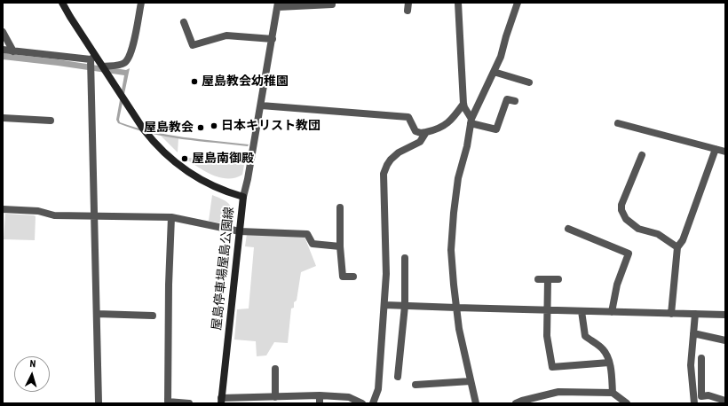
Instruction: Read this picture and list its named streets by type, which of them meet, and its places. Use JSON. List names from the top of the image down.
{
  "streets": {
    "main road": ["屋島停車場屋島公園線"]
  },
  "places": [
    "屋島教会幼稚園",
    "日本キリスト教団",
    "屋島教会",
    "屋島南御殿"
  ],
  "north": "top"
}
